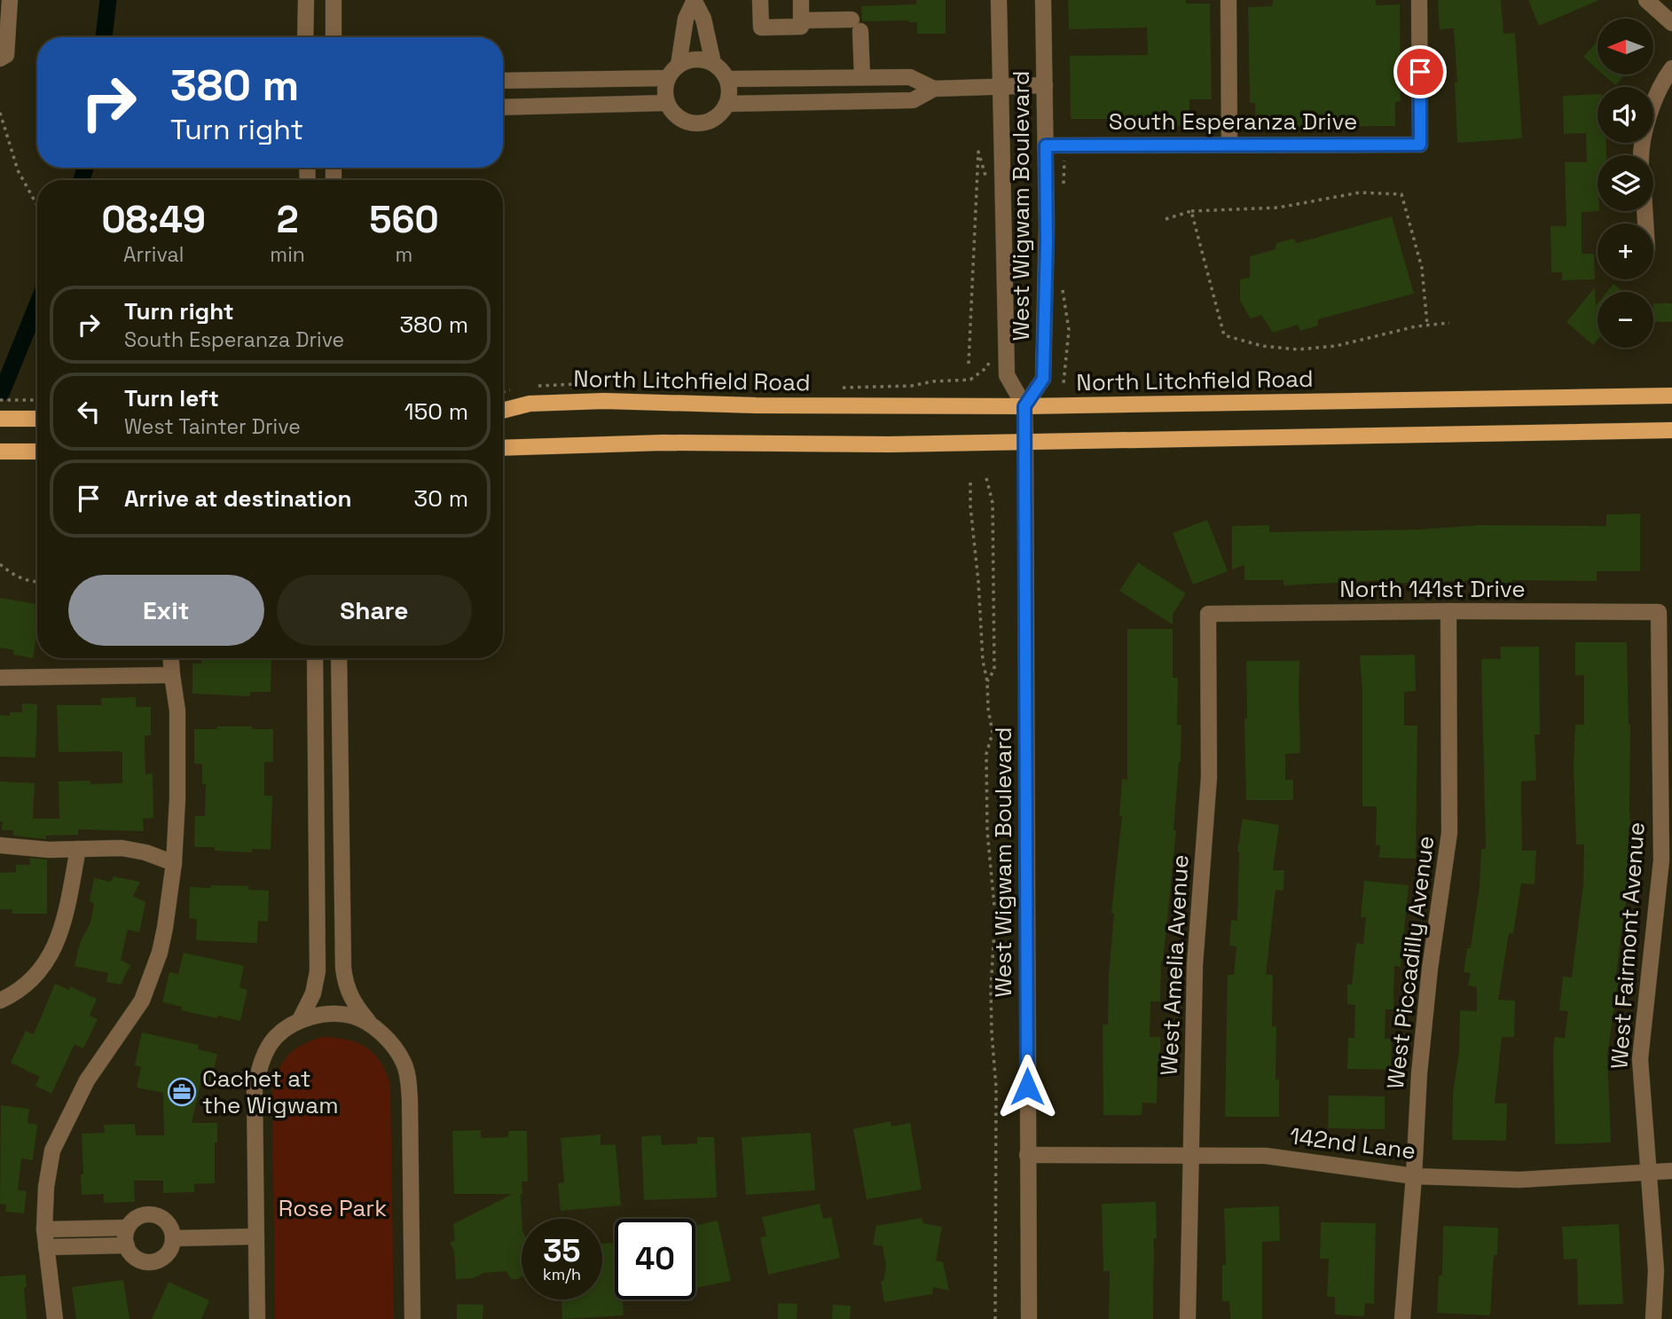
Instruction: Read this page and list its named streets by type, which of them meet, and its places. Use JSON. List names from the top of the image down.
{
  "streets": {
    "main road": ["North Litchfield Road"],
    "street": [
      "South Esperanza Drive",
      "West Wigwam Boulevard",
      "North 141st Drive",
      "West Fairmont Avenue",
      "West Piccadilly Avenue",
      "West Amelia Avenue",
      "142nd Lane"
    ]
  },
  "crossings": [
    ["South Esperanza Drive", "West Wigwam Boulevard"],
    ["West Wigwam Boulevard", "North Litchfield Road"],
    ["West Wigwam Boulevard", "142nd Lane"],
    ["North 141st Drive", "West Fairmont Avenue"],
    ["North 141st Drive", "West Piccadilly Avenue"],
    ["North 141st Drive", "West Amelia Avenue"],
    ["West Fairmont Avenue", "142nd Lane"],
    ["West Piccadilly Avenue", "142nd Lane"],
    ["West Amelia Avenue", "142nd Lane"]
  ],
  "parks": ["Rose Park"],
  "places": {
    "office": ["Cachet at the Wigwam"]
  },
  "north": "left",
  "page": {
    "map_buttons": ["+", "−"],
    "turn": ["380 m", "Turn right"],
    "eta": [
      "08:49",
      "Arrival",
      "2",
      "min",
      "560",
      "m"
    ],
    "list": [
      {
        "name": "Turn right",
        "note": "South Esperanza Drive",
        "value": "380 m"
      },
      {
        "name": "Turn left",
        "note": "West Tainter Drive",
        "value": "150 m"
      },
      {
        "name": "Arrive at destination",
        "value": "30 m"
      }
    ],
    "buttons": ["Exit", "Share"],
    "speed": "35 km/h",
    "limit": "40"
  }
}
